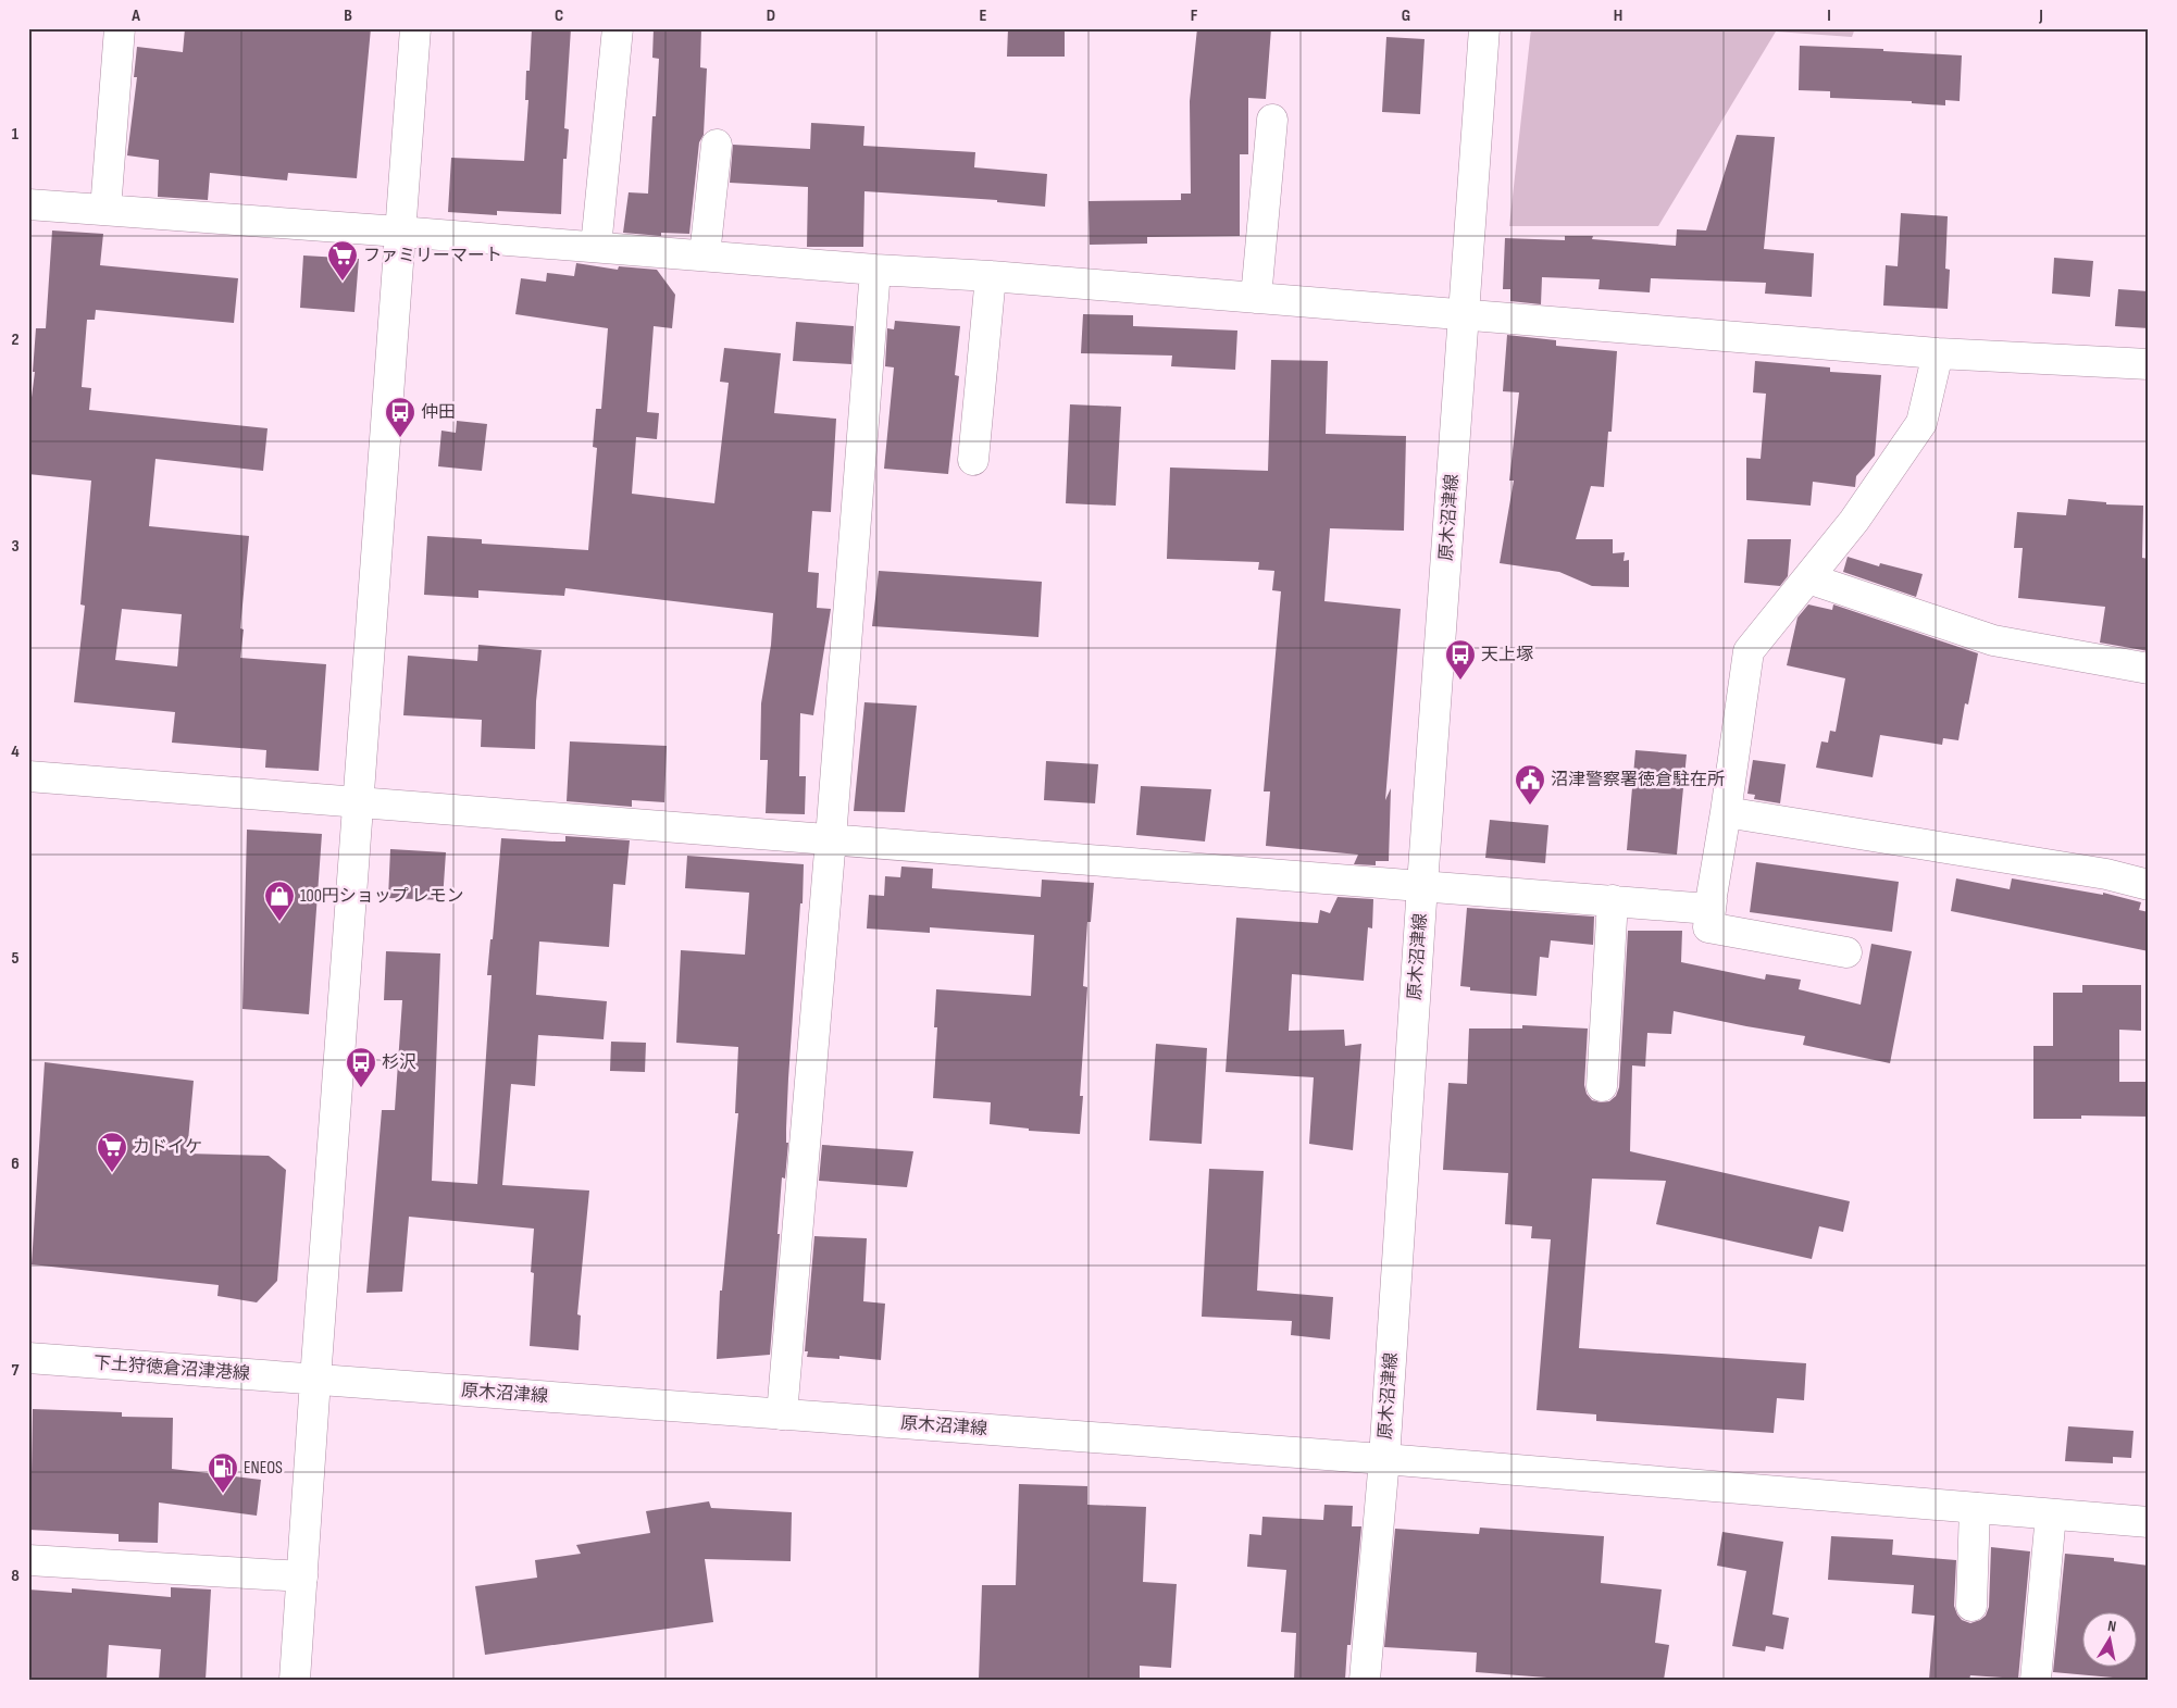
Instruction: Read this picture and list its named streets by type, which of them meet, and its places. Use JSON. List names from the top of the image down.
{
  "streets": {
    "street": ["原木沼津線", "下土狩徳倉沼津港線"]
  },
  "crossings": [
    ["原木沼津線", "下土狩徳倉沼津港線"]
  ],
  "places": {
    "supermarket": ["ファミリーマート", "カドイケ"],
    "bus stop": ["仲田", "天上塚", "杉沢"],
    "public building": ["沼津警察署徳倉駐在所"],
    "shop": ["100円ショップ レモン"],
    "fuel station": ["ENEOS"]
  },
  "north": "top",
  "grid": {
    "columns": [
      "A",
      "B",
      "C",
      "D",
      "E",
      "F",
      "G",
      "H",
      "I",
      "J"
    ],
    "rows": [
      "1",
      "2",
      "3",
      "4",
      "5",
      "6",
      "7",
      "8"
    ]
  }
}
